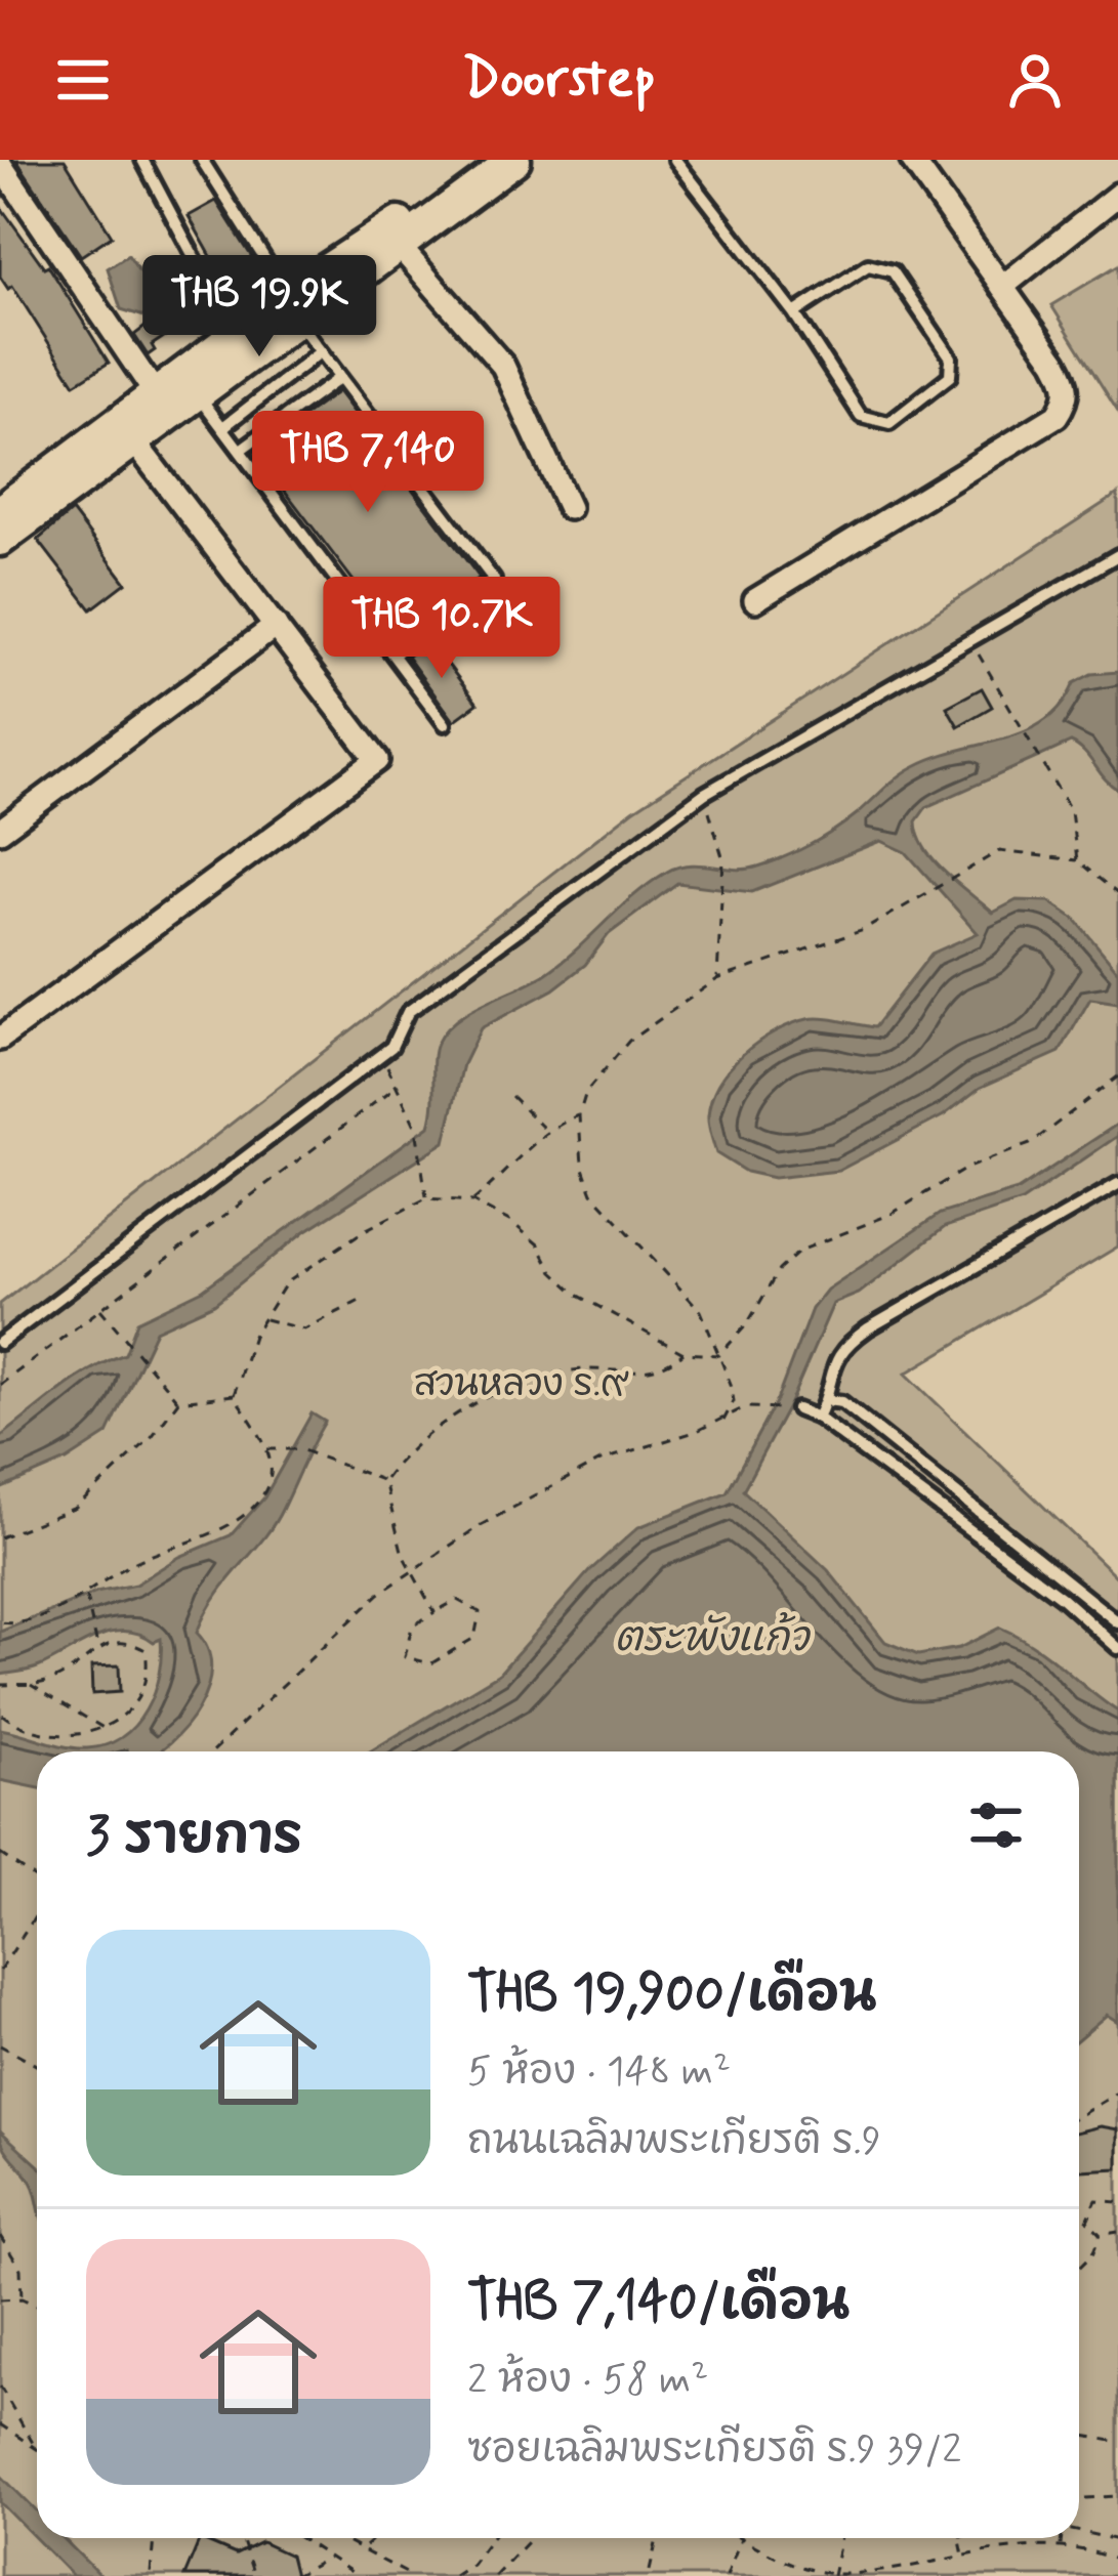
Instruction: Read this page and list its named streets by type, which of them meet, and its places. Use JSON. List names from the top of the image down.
{
  "water": ["ตระพังแก้ว"],
  "parks": ["สวนหลวง ร.๙"],
  "page": {
    "header": "Doorstep",
    "price": ["THB 19.9K", "THB 7,140", "THB 10.7K"],
    "heading": "3 รายการ",
    "list": [
      {
        "name": "THB 19,900/เดือน",
        "note": "5 ห้อง · 148 m² · ถนนเฉลิมพระเกียรติ ร.9"
      },
      {
        "name": "THB 7,140/เดือน",
        "note": "2 ห้อง · 58 m² · ซอยเฉลิมพระเกียรติ ร.9 39/2"
      }
    ]
  }
}
